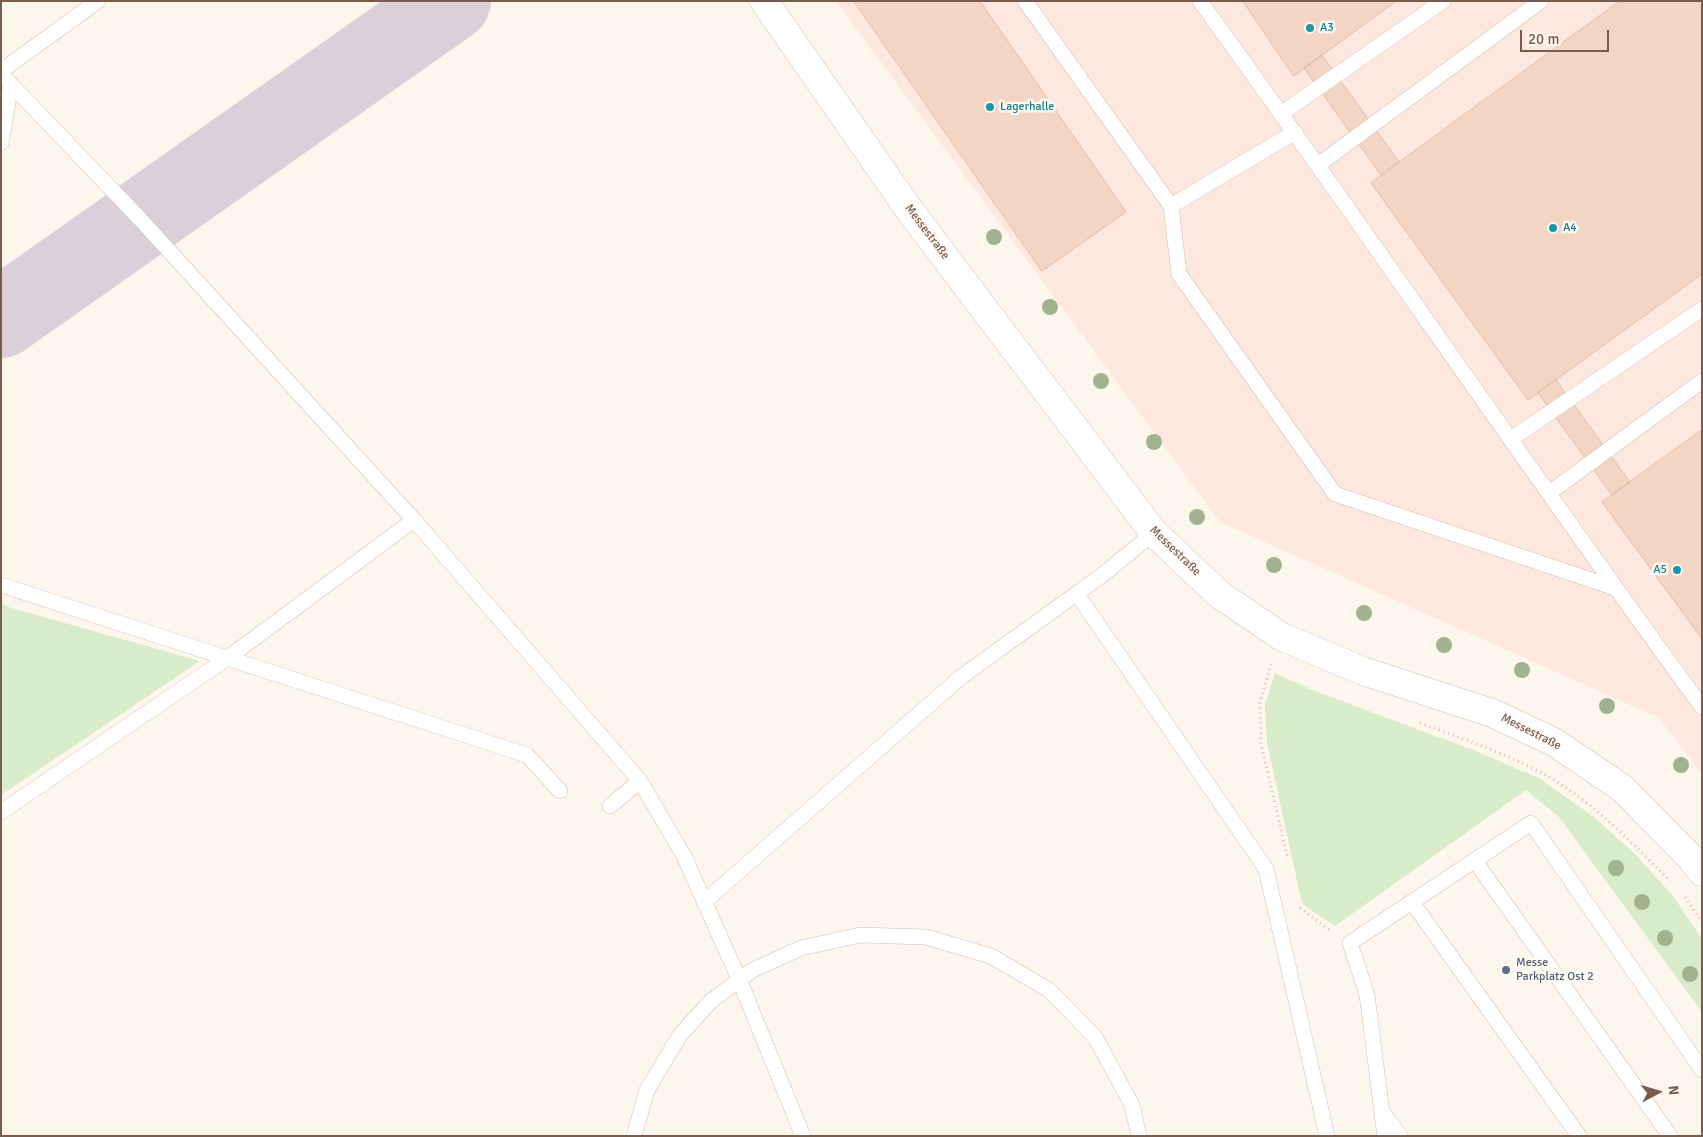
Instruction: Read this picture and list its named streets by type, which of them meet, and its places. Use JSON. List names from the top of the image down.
{
  "streets": {
    "street": ["Messestraße"]
  },
  "places": [
    "A3",
    "Lagerhalle",
    "A4",
    "A5",
    "Messe Parkplatz Ost 2"
  ],
  "scale_bar": "20 m",
  "north": "right"
}
